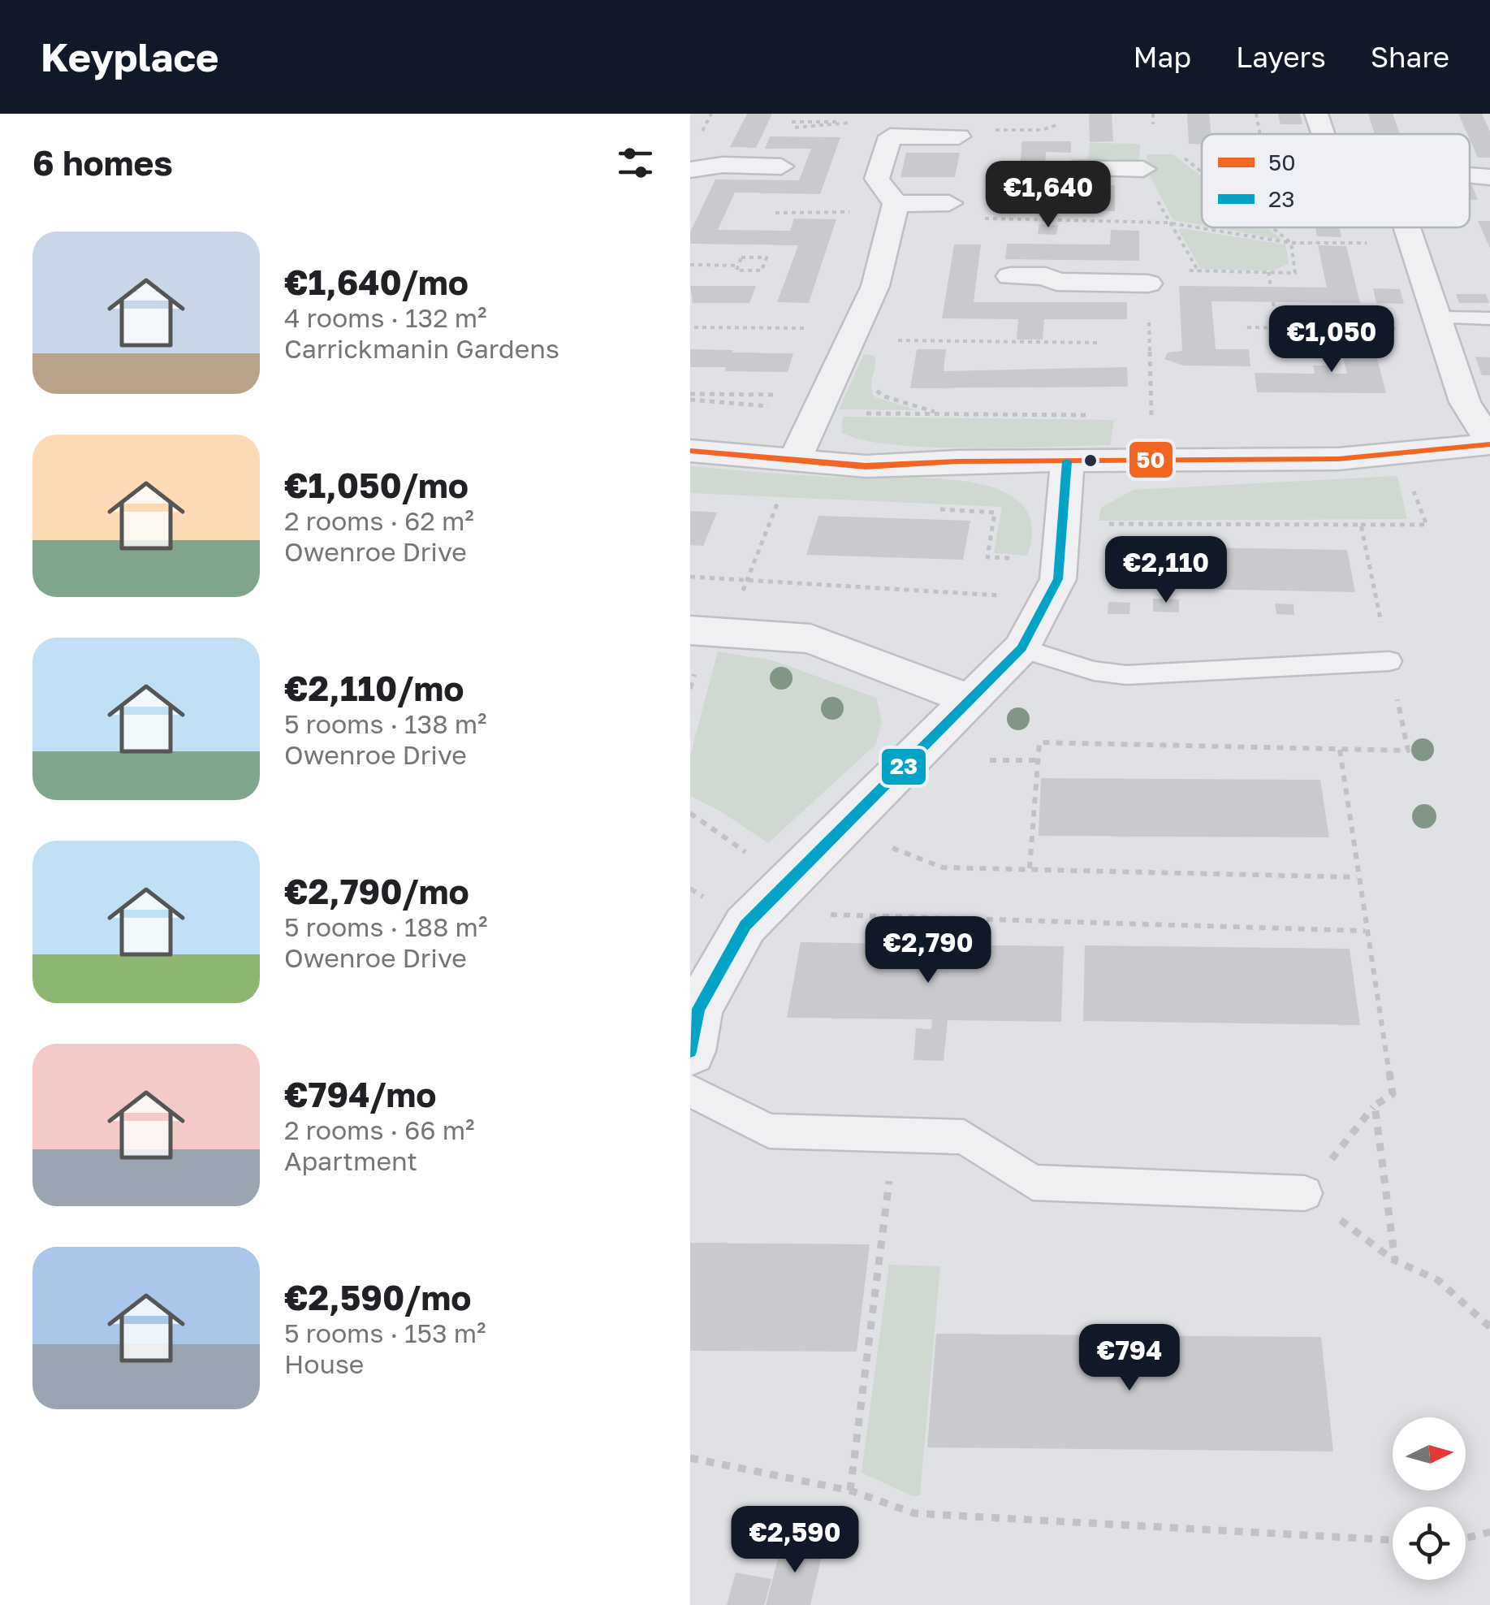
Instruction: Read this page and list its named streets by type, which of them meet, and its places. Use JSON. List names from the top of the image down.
{
  "lines": ["transit line 50", "transit line 23"],
  "legend": ["50", "23"],
  "north": "right",
  "page": {
    "header": "Keyplace",
    "nav": ["Map", "Layers", "Share"],
    "heading": "6 homes",
    "price": [
      "€1,640",
      "€1,050",
      "€2,110",
      "€2,790",
      "€794",
      "€2,590"
    ],
    "list": [
      {
        "name": "€1,640/mo",
        "note": "4 rooms · 132 m² · Carrickmanin Gardens"
      },
      {
        "name": "€1,050/mo",
        "note": "2 rooms · 62 m² · Owenroe Drive"
      },
      {
        "name": "€2,110/mo",
        "note": "5 rooms · 138 m² · Owenroe Drive"
      },
      {
        "name": "€2,790/mo",
        "note": "5 rooms · 188 m² · Owenroe Drive"
      },
      {
        "name": "€794/mo",
        "note": "2 rooms · 66 m² · Apartment"
      },
      {
        "name": "€2,590/mo",
        "note": "5 rooms · 153 m² · House"
      }
    ]
  }
}
